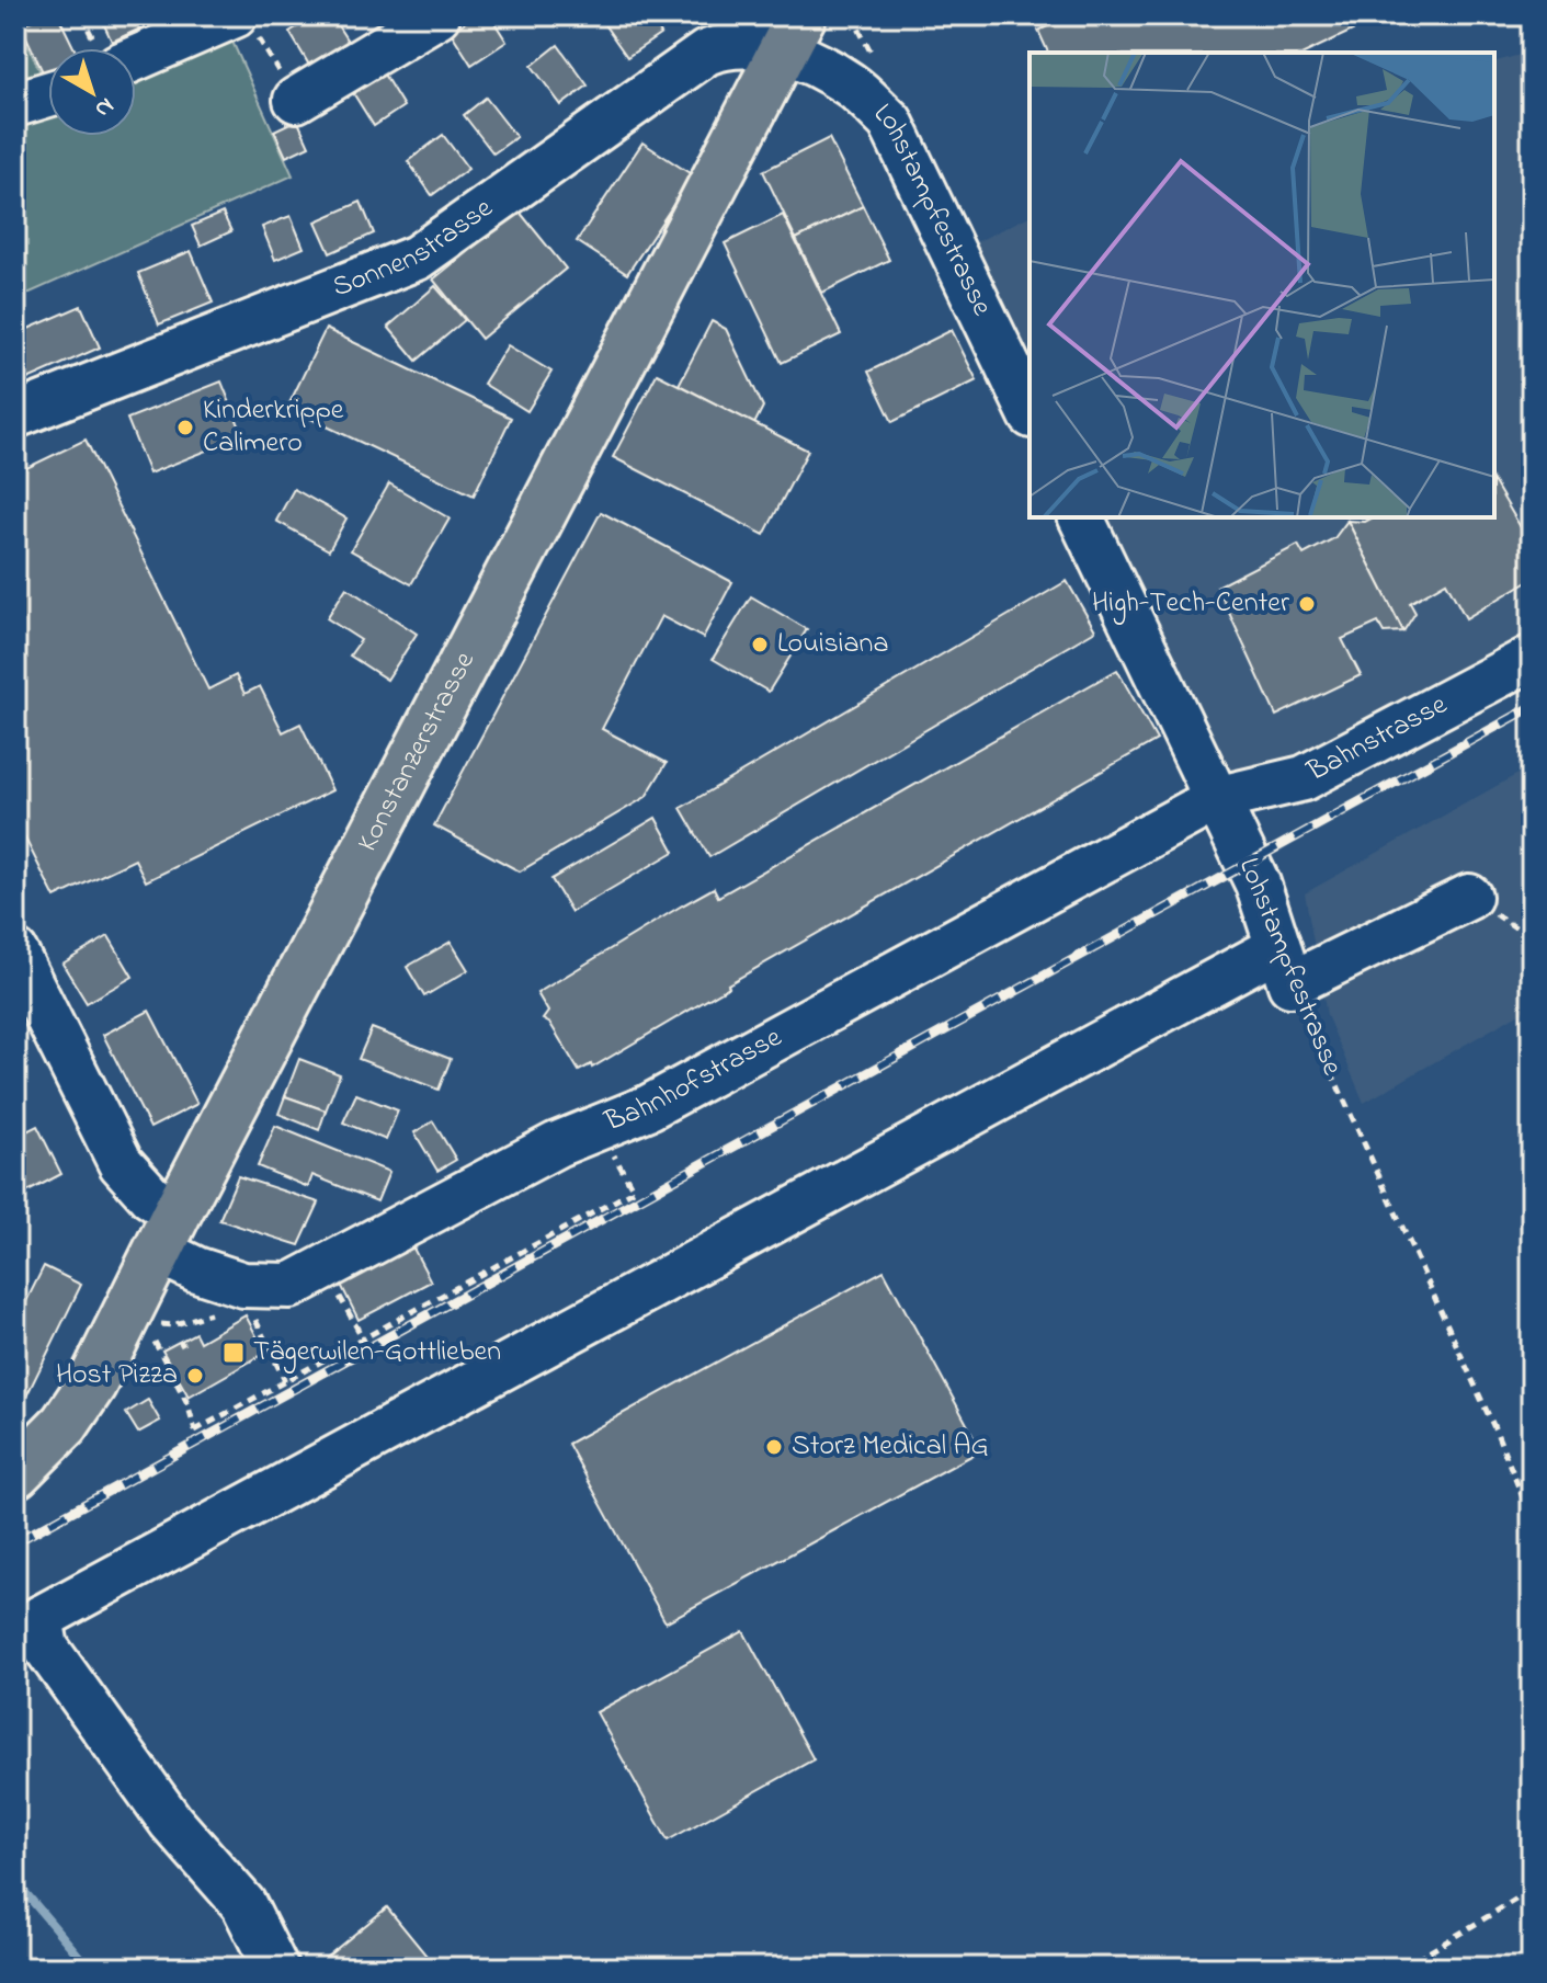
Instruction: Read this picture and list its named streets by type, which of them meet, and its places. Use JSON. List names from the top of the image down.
{
  "streets": {
    "main road": ["Konstanzerstrasse"],
    "street": [
      "Lohstampfestrasse",
      "Sonnenstrasse",
      "Bahnstrasse",
      "Bahnhofstrasse"
    ]
  },
  "crossings": [
    ["Lohstampfestrasse", "Sonnenstrasse"],
    ["Lohstampfestrasse", "Bahnstrasse"],
    ["Lohstampfestrasse", "Konstanzerstrasse"],
    ["Lohstampfestrasse", "Bahnhofstrasse"],
    ["Sonnenstrasse", "Konstanzerstrasse"],
    ["Bahnstrasse", "Bahnhofstrasse"],
    ["Konstanzerstrasse", "Bahnhofstrasse"]
  ],
  "places": {
    "other": [
      "Kinderkrippe Calimero",
      "High-Tech-Center",
      "Louisiana",
      "Host Pizza",
      "Storz Medical AG"
    ],
    "transit": ["Tägerwilen-Gottlieben"]
  },
  "north": "bottom right"
}
